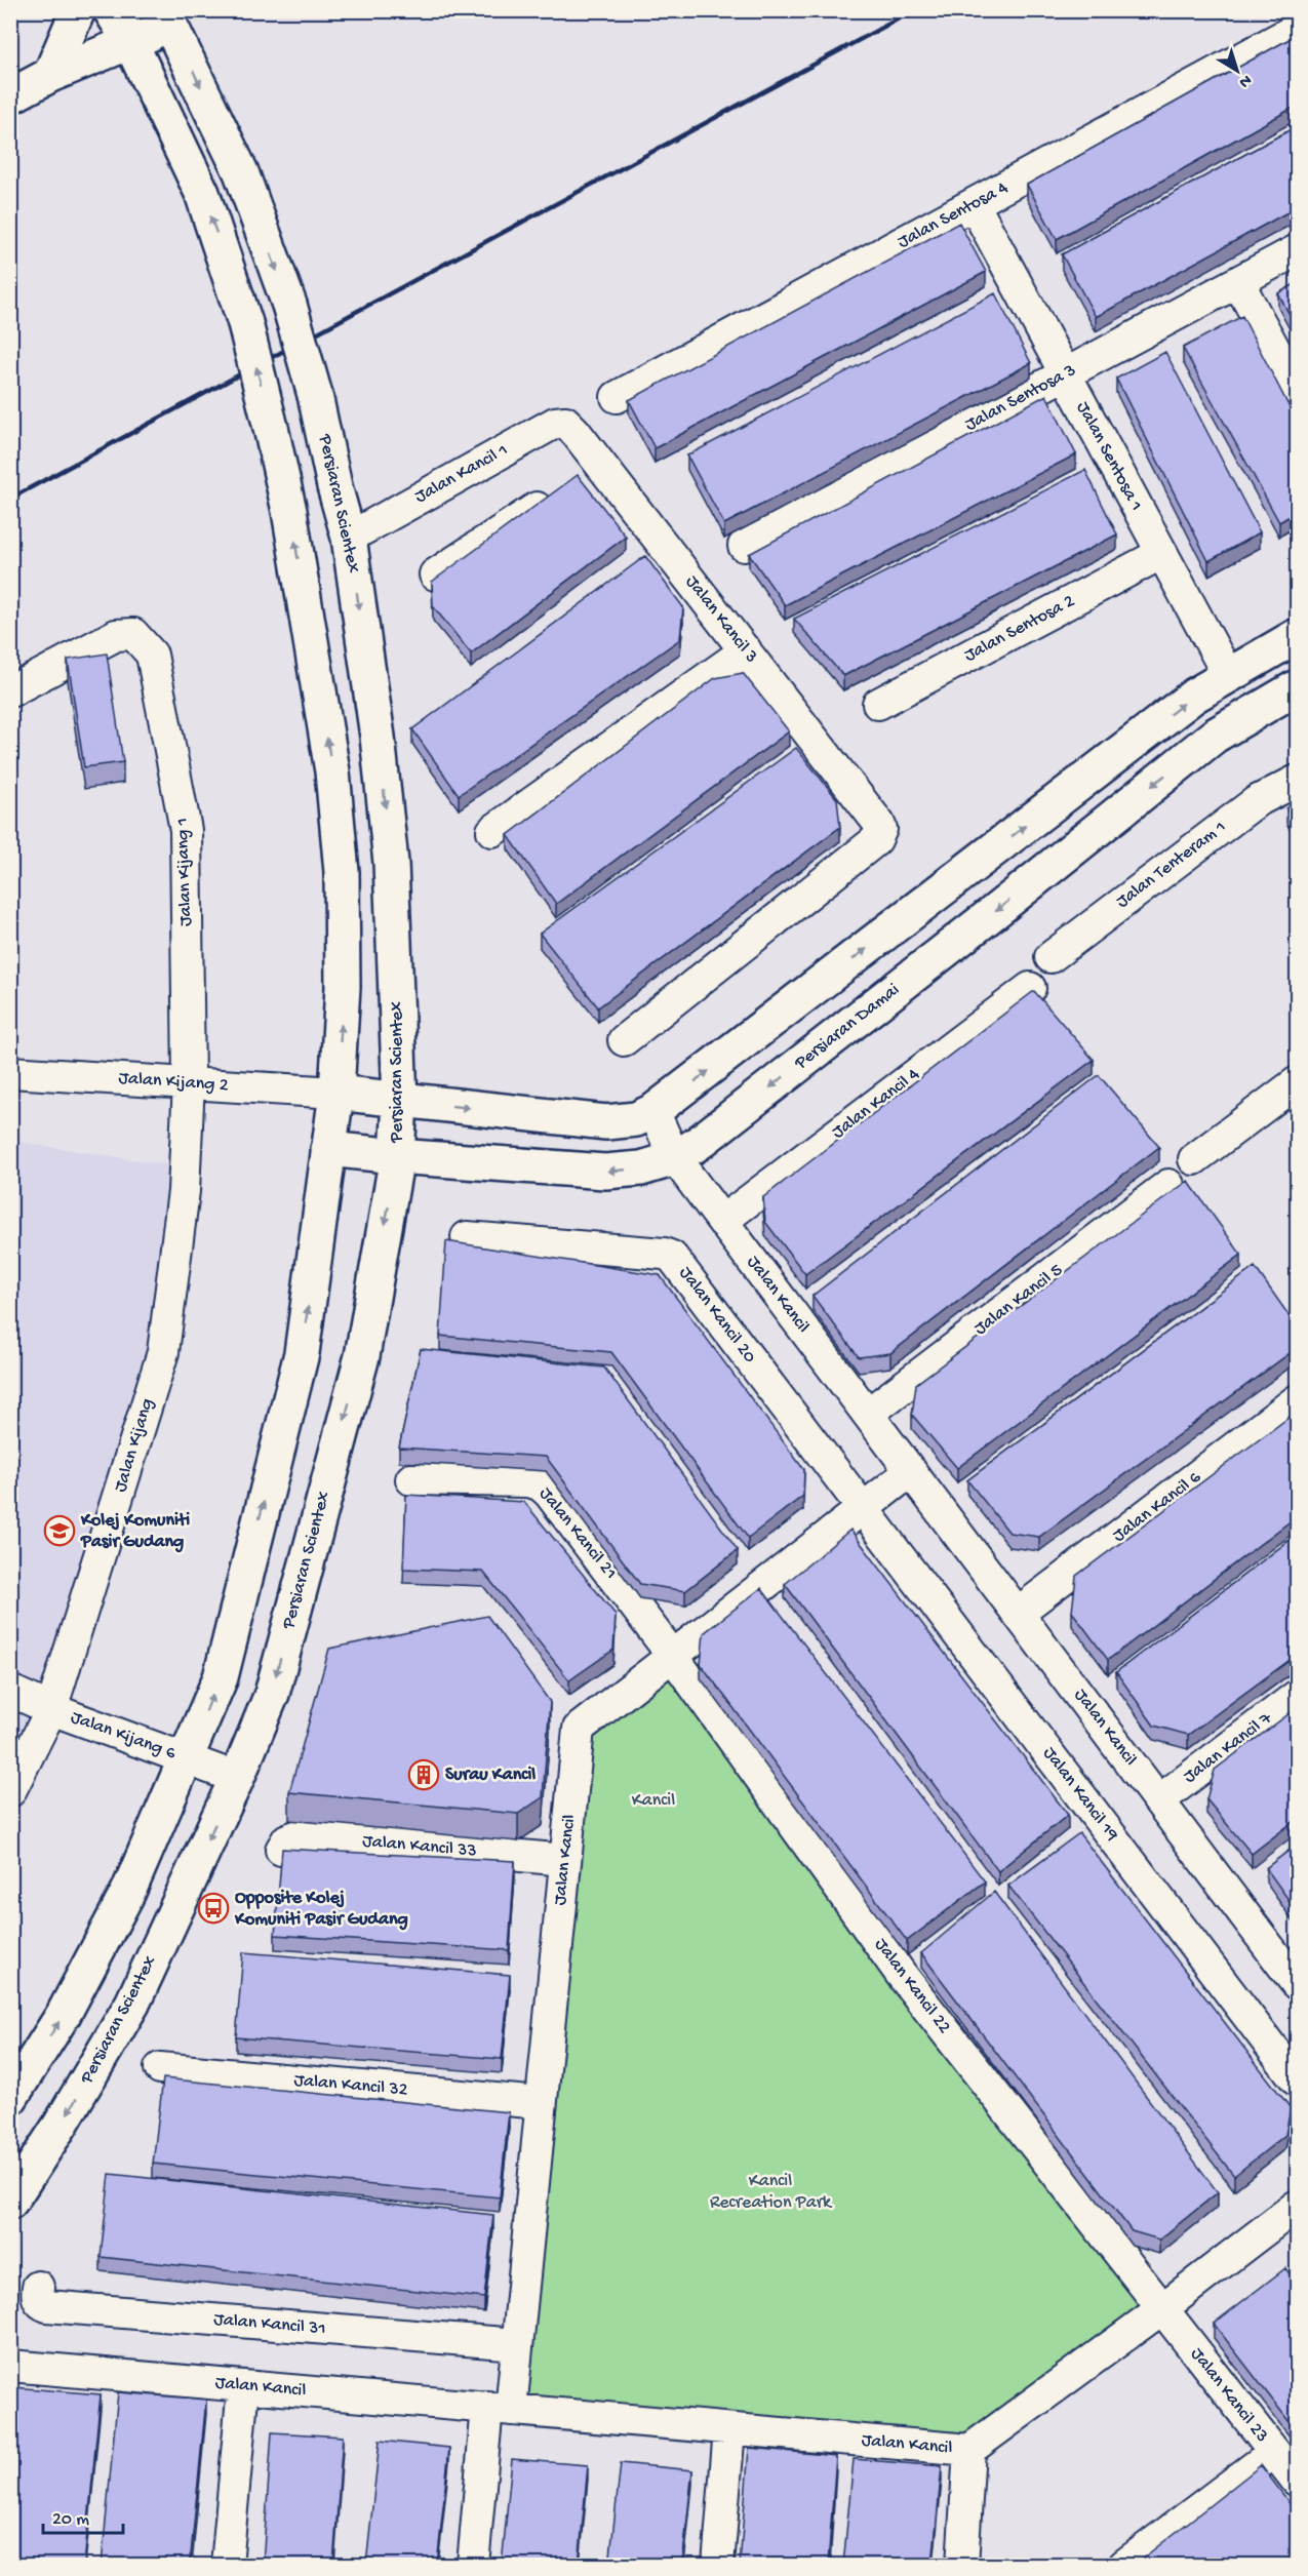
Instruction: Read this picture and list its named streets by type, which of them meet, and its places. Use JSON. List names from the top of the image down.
{
  "streets": {
    "main road": ["Persiaran Scientex", "Persiaran Damai"],
    "street": [
      "Jalan Sentosa 4",
      "Jalan Sentosa 3",
      "Jalan Sentosa 1",
      "Jalan Kancil 1",
      "Jalan Kancil 3",
      "Jalan Sentosa 2",
      "Jalan Tenteram 1",
      "Jalan Kijang 1",
      "Jalan Kijang 2",
      "Jalan Kancil 4",
      "Jalan Kancil",
      "Jalan Kancil 5",
      "Jalan Kancil 20",
      "Jalan Kijang",
      "Jalan Kancil 6",
      "Jalan Kancil 21",
      "Jalan Kijang 6",
      "Jalan Kancil 7",
      "Jalan Kancil 19",
      "Jalan Kancil 33",
      "Jalan Kancil 22",
      "Jalan Kancil 32",
      "Jalan Kancil 31",
      "Jalan Kancil 23"
    ]
  },
  "crossings": [
    ["Jalan Sentosa 4", "Jalan Sentosa 1"],
    ["Jalan Sentosa 3", "Jalan Sentosa 1"],
    ["Jalan Sentosa 1", "Jalan Sentosa 2"],
    ["Jalan Kancil 1", "Persiaran Scientex"],
    ["Jalan Kancil 1", "Jalan Kancil 3"],
    ["Persiaran Scientex", "Persiaran Damai"],
    ["Persiaran Scientex", "Jalan Kijang 6"],
    ["Jalan Kijang 1", "Jalan Kijang 2"],
    ["Jalan Kijang 1", "Jalan Kijang"],
    ["Persiaran Damai", "Jalan Kancil"],
    ["Jalan Kijang 2", "Jalan Kijang"],
    ["Jalan Kancil 4", "Jalan Kancil"],
    ["Jalan Kancil", "Jalan Kancil 5"],
    ["Jalan Kancil", "Jalan Kancil 20"],
    ["Jalan Kancil", "Jalan Kancil 6"],
    ["Jalan Kancil", "Jalan Kancil 21"],
    ["Jalan Kancil", "Jalan Kancil 7"],
    ["Jalan Kancil", "Jalan Kancil 19"],
    ["Jalan Kancil", "Jalan Kancil 33"],
    ["Jalan Kancil", "Jalan Kancil 22"],
    ["Jalan Kancil", "Jalan Kancil 32"],
    ["Jalan Kancil", "Jalan Kancil 31"],
    ["Jalan Kancil", "Jalan Kancil 23"],
    ["Jalan Kancil 20", "Jalan Kancil 19"],
    ["Jalan Kijang", "Jalan Kijang 6"],
    ["Jalan Kancil 21", "Jalan Kancil 22"],
    ["Jalan Kancil 22", "Jalan Kancil 23"]
  ],
  "parks": ["Kancil", "Kancil Recreation Park"],
  "places": {
    "school or university": ["Kolej Komuniti Pasir Gudang"],
    "building": ["Surau Kancil"],
    "bus stop": ["Opposite Kolej Komuniti Pasir Gudang"]
  },
  "scale_bar": "20 m",
  "north": "bottom right"
}
